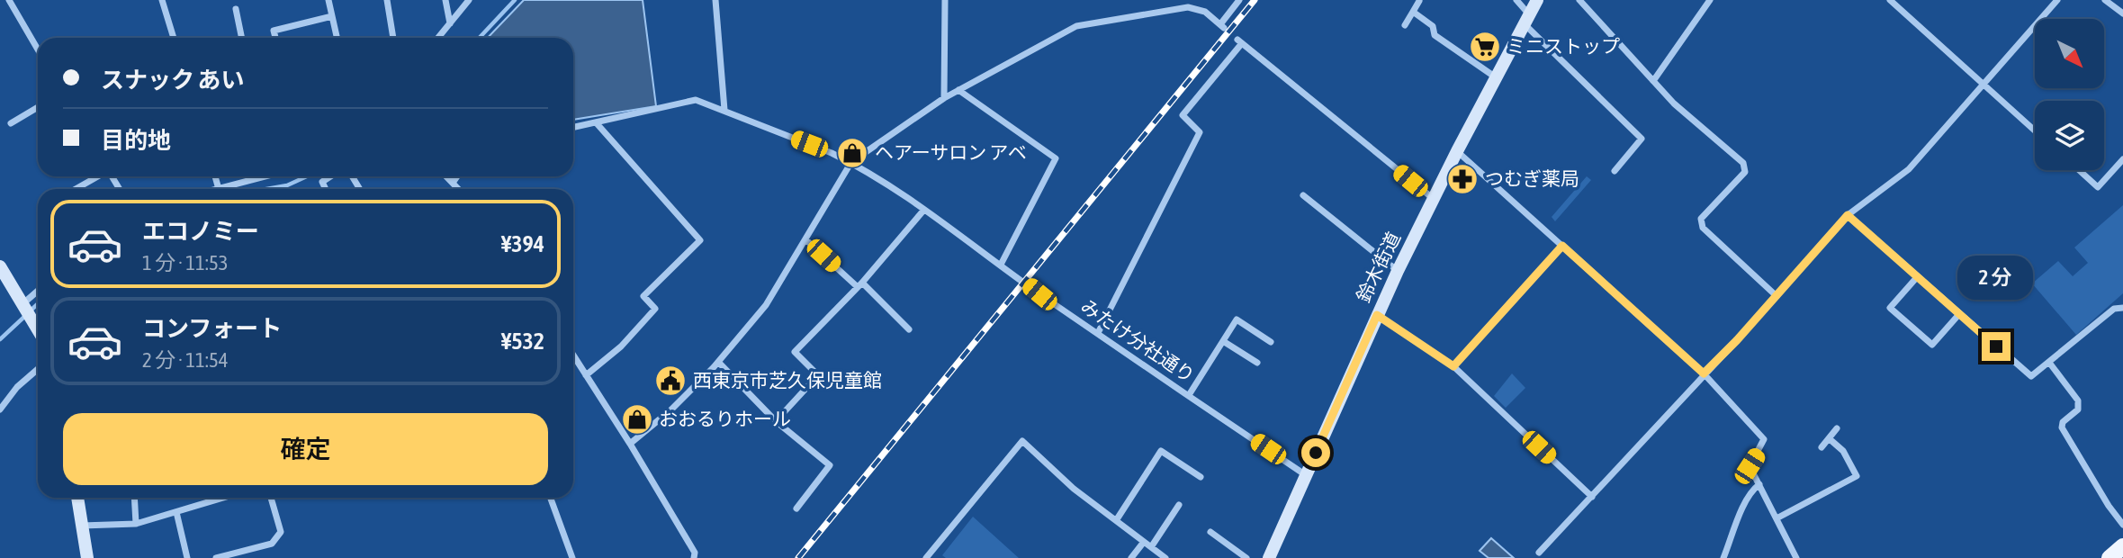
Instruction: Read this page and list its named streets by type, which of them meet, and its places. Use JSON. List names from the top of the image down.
{
  "streets": {
    "main road": ["鈴木街道"],
    "street": ["みたけ分社通り"]
  },
  "crossings": [
    ["鈴木街道", "みたけ分社通り"]
  ],
  "places": {
    "supermarket": ["ミニストップ"],
    "shop": ["ヘアーサロン アベ", "おおるりホール"],
    "pharmacy": ["つむぎ薬局"],
    "public building": ["西東京市芝久保児童館"]
  },
  "north": "bottom right",
  "page": {
    "banner": ["スナック あい", "目的地"],
    "list": [
      {
        "name": "エコノミー",
        "note": "1 分 · 11:53",
        "value": "¥394"
      },
      {
        "name": "コンフォート",
        "note": "2 分 · 11:54",
        "value": "¥532"
      }
    ],
    "bubble": "2 分",
    "buttons": "確定"
  }
}
